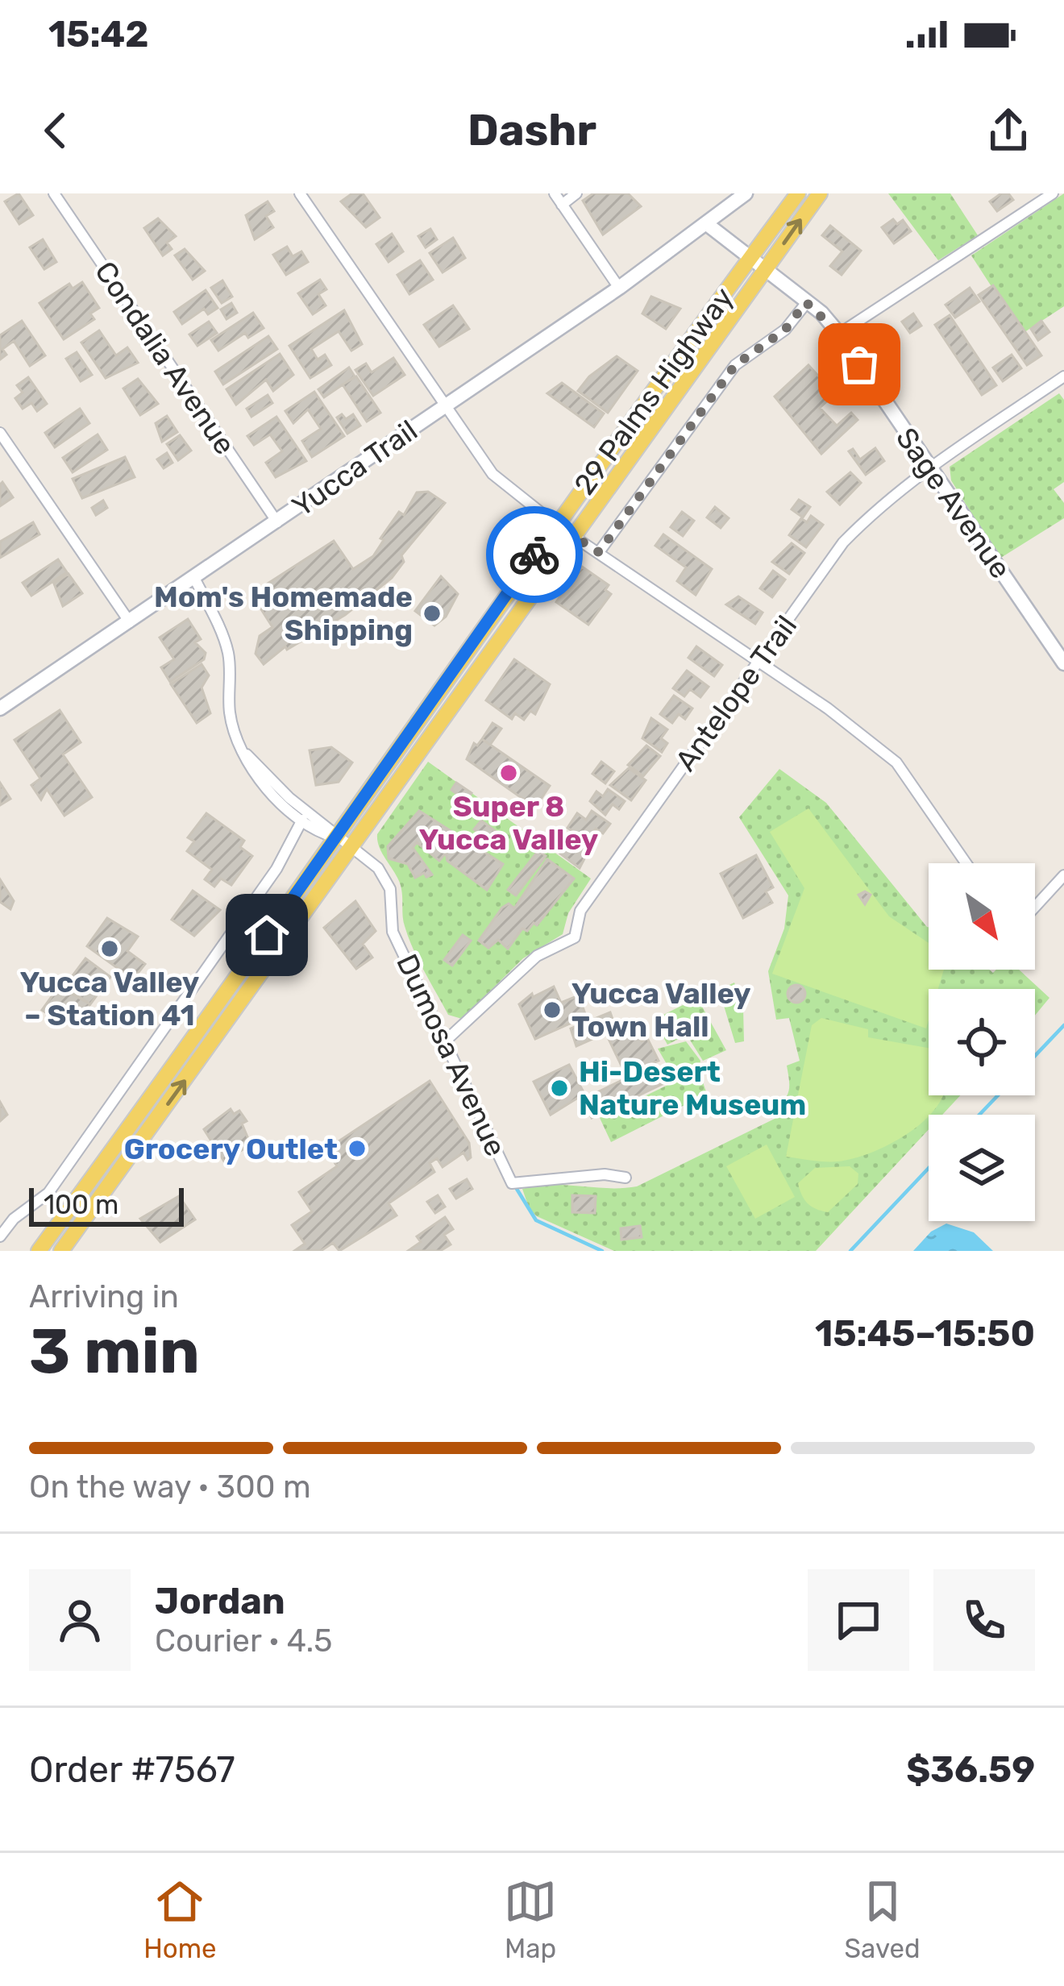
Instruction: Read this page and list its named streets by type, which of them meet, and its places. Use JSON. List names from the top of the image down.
{
  "streets": {
    "main road": ["29 Palms Highway"],
    "street": [
      "Condalia Avenue",
      "Yucca Trail",
      "Sage Avenue",
      "Antelope Trail",
      "Dumosa Avenue"
    ]
  },
  "crossings": [
    ["Condalia Avenue", "Yucca Trail"],
    ["29 Palms Highway", "Sage Avenue"],
    ["29 Palms Highway", "Dumosa Avenue"],
    ["Yucca Trail", "Sage Avenue"],
    ["Yucca Trail", "Dumosa Avenue"],
    ["Sage Avenue", "Antelope Trail"],
    ["Antelope Trail", "Dumosa Avenue"]
  ],
  "places": [
    "Mom's Homemade Shipping",
    "Super 8 Yucca Valley",
    "Yucca Valley – Station 41",
    "Yucca Valley Town Hall",
    "Hi-Desert Nature Museum",
    "Grocery Outlet"
  ],
  "scale_bar": "100 m",
  "north": "bottom right",
  "page": {
    "status": "15:42",
    "header": "Dashr",
    "scale": "100 m",
    "heading": ["3 min", "Arriving in", "15:45–15:50"],
    "panel": [
      "Jordan",
      "Courier · 4.5",
      "Order #7567",
      "$36.59"
    ],
    "bar": "On the way · 300 m",
    "tabs": ["Home", "Map", "Saved"]
  }
}
